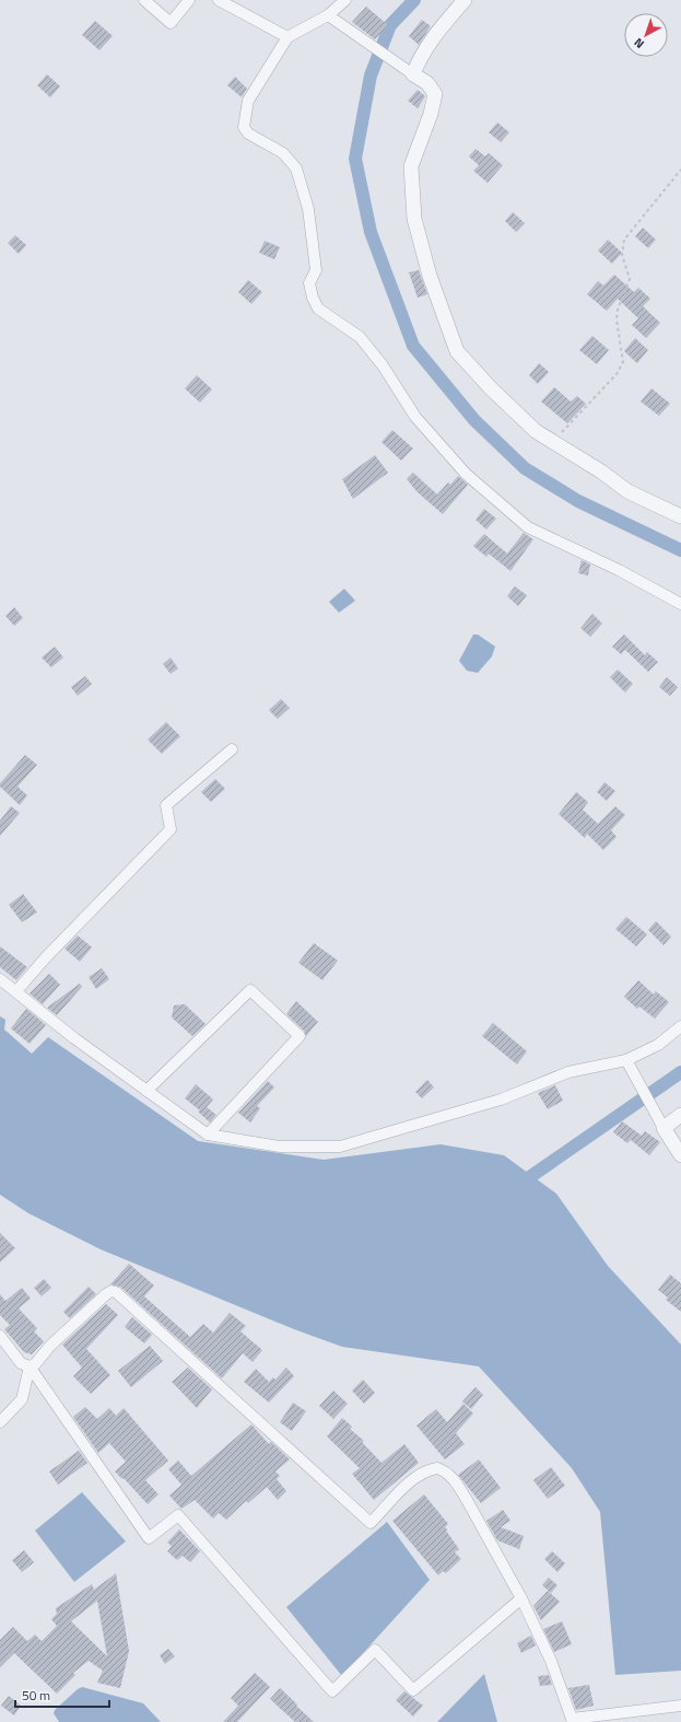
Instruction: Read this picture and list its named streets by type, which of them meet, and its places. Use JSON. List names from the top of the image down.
{
  "scale_bar": "50 m",
  "north": "bottom left"
}
